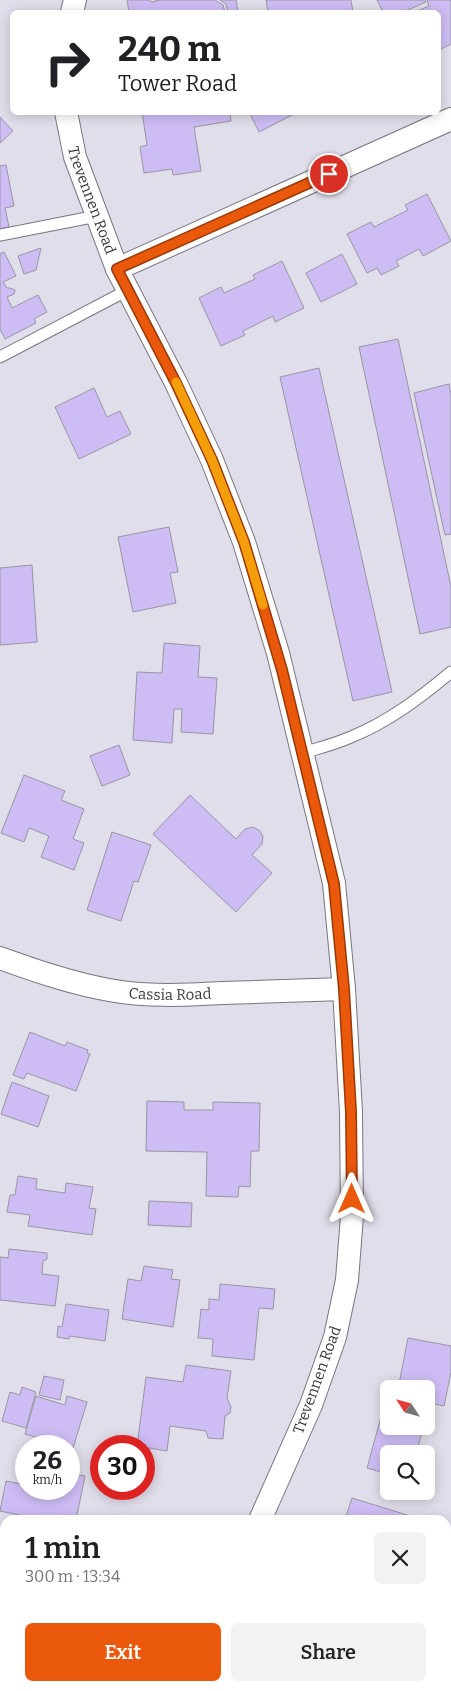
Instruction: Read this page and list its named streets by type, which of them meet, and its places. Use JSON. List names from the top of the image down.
{
  "streets": {
    "street": ["Trevennen Road", "Cassia Road"]
  },
  "crossings": [
    ["Trevennen Road", "Cassia Road"]
  ],
  "north": "top left",
  "page": {
    "turn": ["240 m", "Tower Road"],
    "speed": "26 km/h",
    "limit": "30",
    "heading": ["1 min", "300 m · 13:34"],
    "buttons": ["Exit", "Share"]
  }
}
